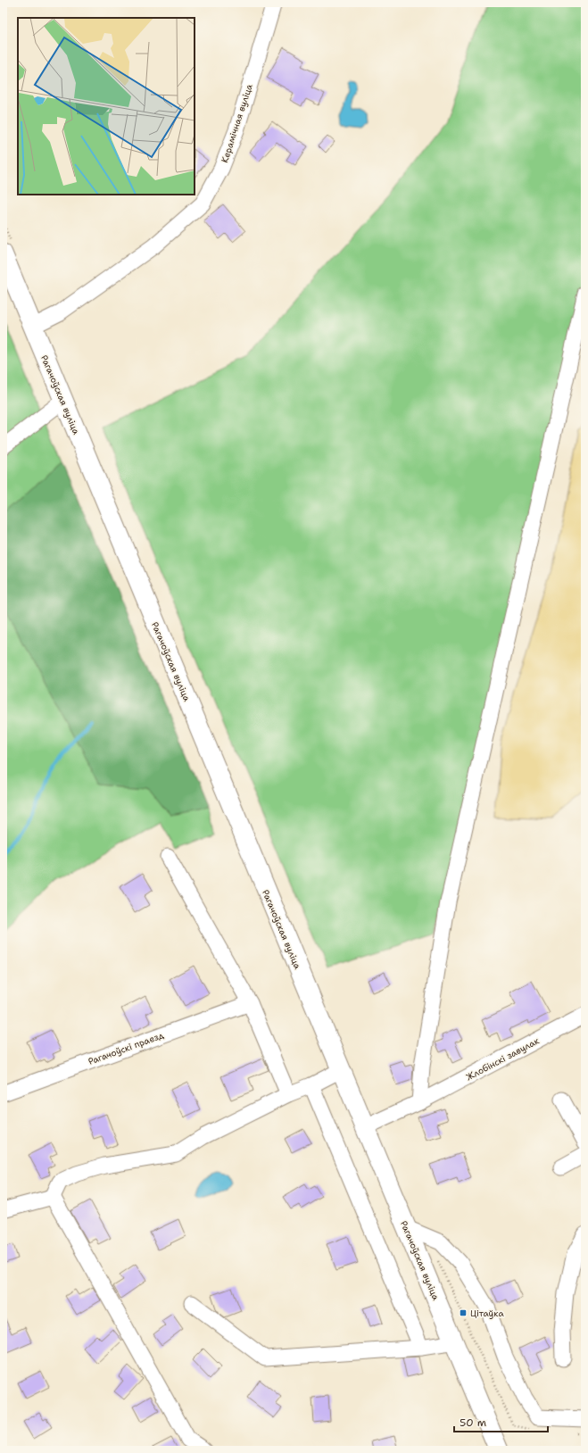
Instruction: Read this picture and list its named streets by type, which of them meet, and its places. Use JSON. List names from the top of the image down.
{
  "streets": {
    "main road": ["Рагачоўская вуліца"],
    "street": ["Керамічная вуліца", "Рагачоўскі праезд", "Жлобінскі завулак"]
  },
  "crossings": [
    ["Керамічная вуліца", "Рагачоўская вуліца"],
    ["Рагачоўская вуліца", "Жлобінскі завулак"]
  ],
  "places": {
    "transit": ["Цітаўка"]
  },
  "scale_bar": "50 m"
}
